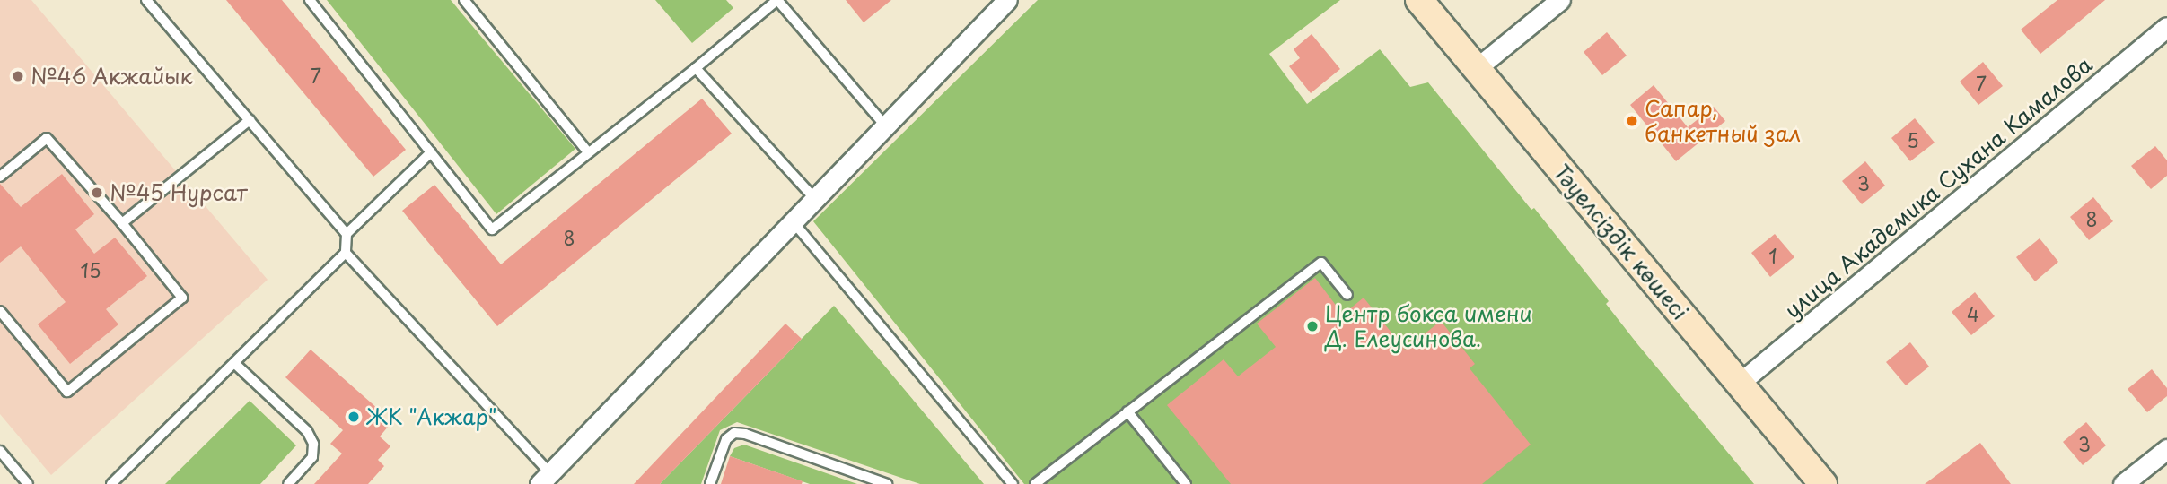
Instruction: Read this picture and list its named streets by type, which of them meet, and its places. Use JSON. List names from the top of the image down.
{
  "streets": {
    "main road": ["Тәуелсіздік көшесі"],
    "street": ["улица Академика Сухана Камалова"]
  },
  "crossings": [
    ["улица Академика Сухана Камалова", "Тәуелсіздік көшесі"]
  ],
  "places": [
    "№46 Акжайык",
    "Сапар, банкетный зал",
    "№45 Нурсат",
    "Центр бокса имени Д. Елеусинова.",
    "ЖК \"Акжар\""
  ],
  "house_numbers": [
    "7",
    "7",
    "5",
    "3",
    "8",
    "8",
    "1",
    "15",
    "4",
    "3"
  ]
}
